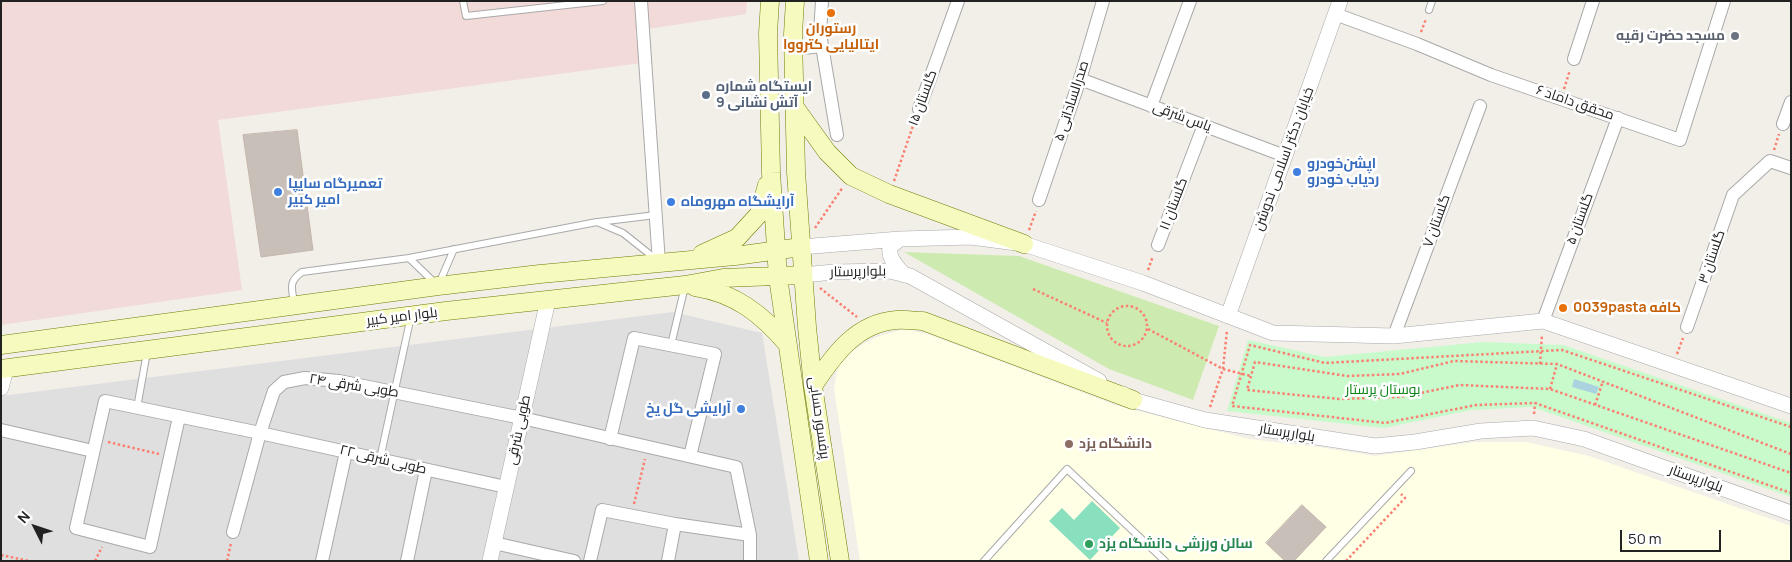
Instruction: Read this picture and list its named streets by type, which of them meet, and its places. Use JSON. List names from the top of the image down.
{
  "streets": {
    "main road": ["بلوار امیر کبیر", "پرفسور حسابی"],
    "street": [
      "گلستان ۱۵",
      "صدرالساداتی ۵",
      "محقق داماد ۶",
      "یاس شرقی",
      "خيابان دکتر اسلامی ندوشن",
      "گلستان ۱۱",
      "گلستان ۵",
      "گلستان ۷",
      "گلستان ۳",
      "بلوارپرستار",
      "طوبی شرقی ۲۴",
      "طوبی شرقی",
      "طوبی شرقی ۲۲"
    ]
  },
  "crossings": [
    ["صدرالساداتی ۵", "یاس شرقی"],
    ["محقق داماد ۶", "خيابان دکتر اسلامی ندوشن"],
    ["محقق داماد ۶", "گلستان ۵"],
    ["یاس شرقی", "خيابان دکتر اسلامی ندوشن"],
    ["یاس شرقی", "گلستان ۱۱"],
    ["خيابان دکتر اسلامی ندوشن", "بلوارپرستار"],
    ["گلستان ۱۱", "بلوارپرستار"],
    ["گلستان ۵", "بلوارپرستار"],
    ["گلستان ۷", "بلوارپرستار"],
    ["بلوارپرستار", "بلوار امیر کبیر"],
    ["بلوارپرستار", "پرفسور حسابی"],
    ["بلوار امیر کبیر", "پرفسور حسابی"],
    ["بلوار امیر کبیر", "طوبی شرقی"],
    ["طوبی شرقی ۲۴", "طوبی شرقی"],
    ["طوبی شرقی ۲۴", "طوبی شرقی ۲۲"],
    ["طوبی شرقی", "طوبی شرقی ۲۲"]
  ],
  "parks": ["بوستان پرستار"],
  "places": [
    "رستوران ایتالیایی کترووا",
    "مسجد حضرت رقیه",
    "ایستگاه شماره 9 آتش نشانی",
    "اپشن‌خودرو ردیاب خودرو",
    "تعمیرگاه سایپا امیر کبیر",
    "آرایشگاه مهروماه",
    "0039pasta کافه",
    "آرایشی گل یخ",
    "دانشگاه یزد",
    "سالن ورزشی دانشگاه یزد"
  ],
  "scale_bar": "50 m",
  "north": "top left"
}
